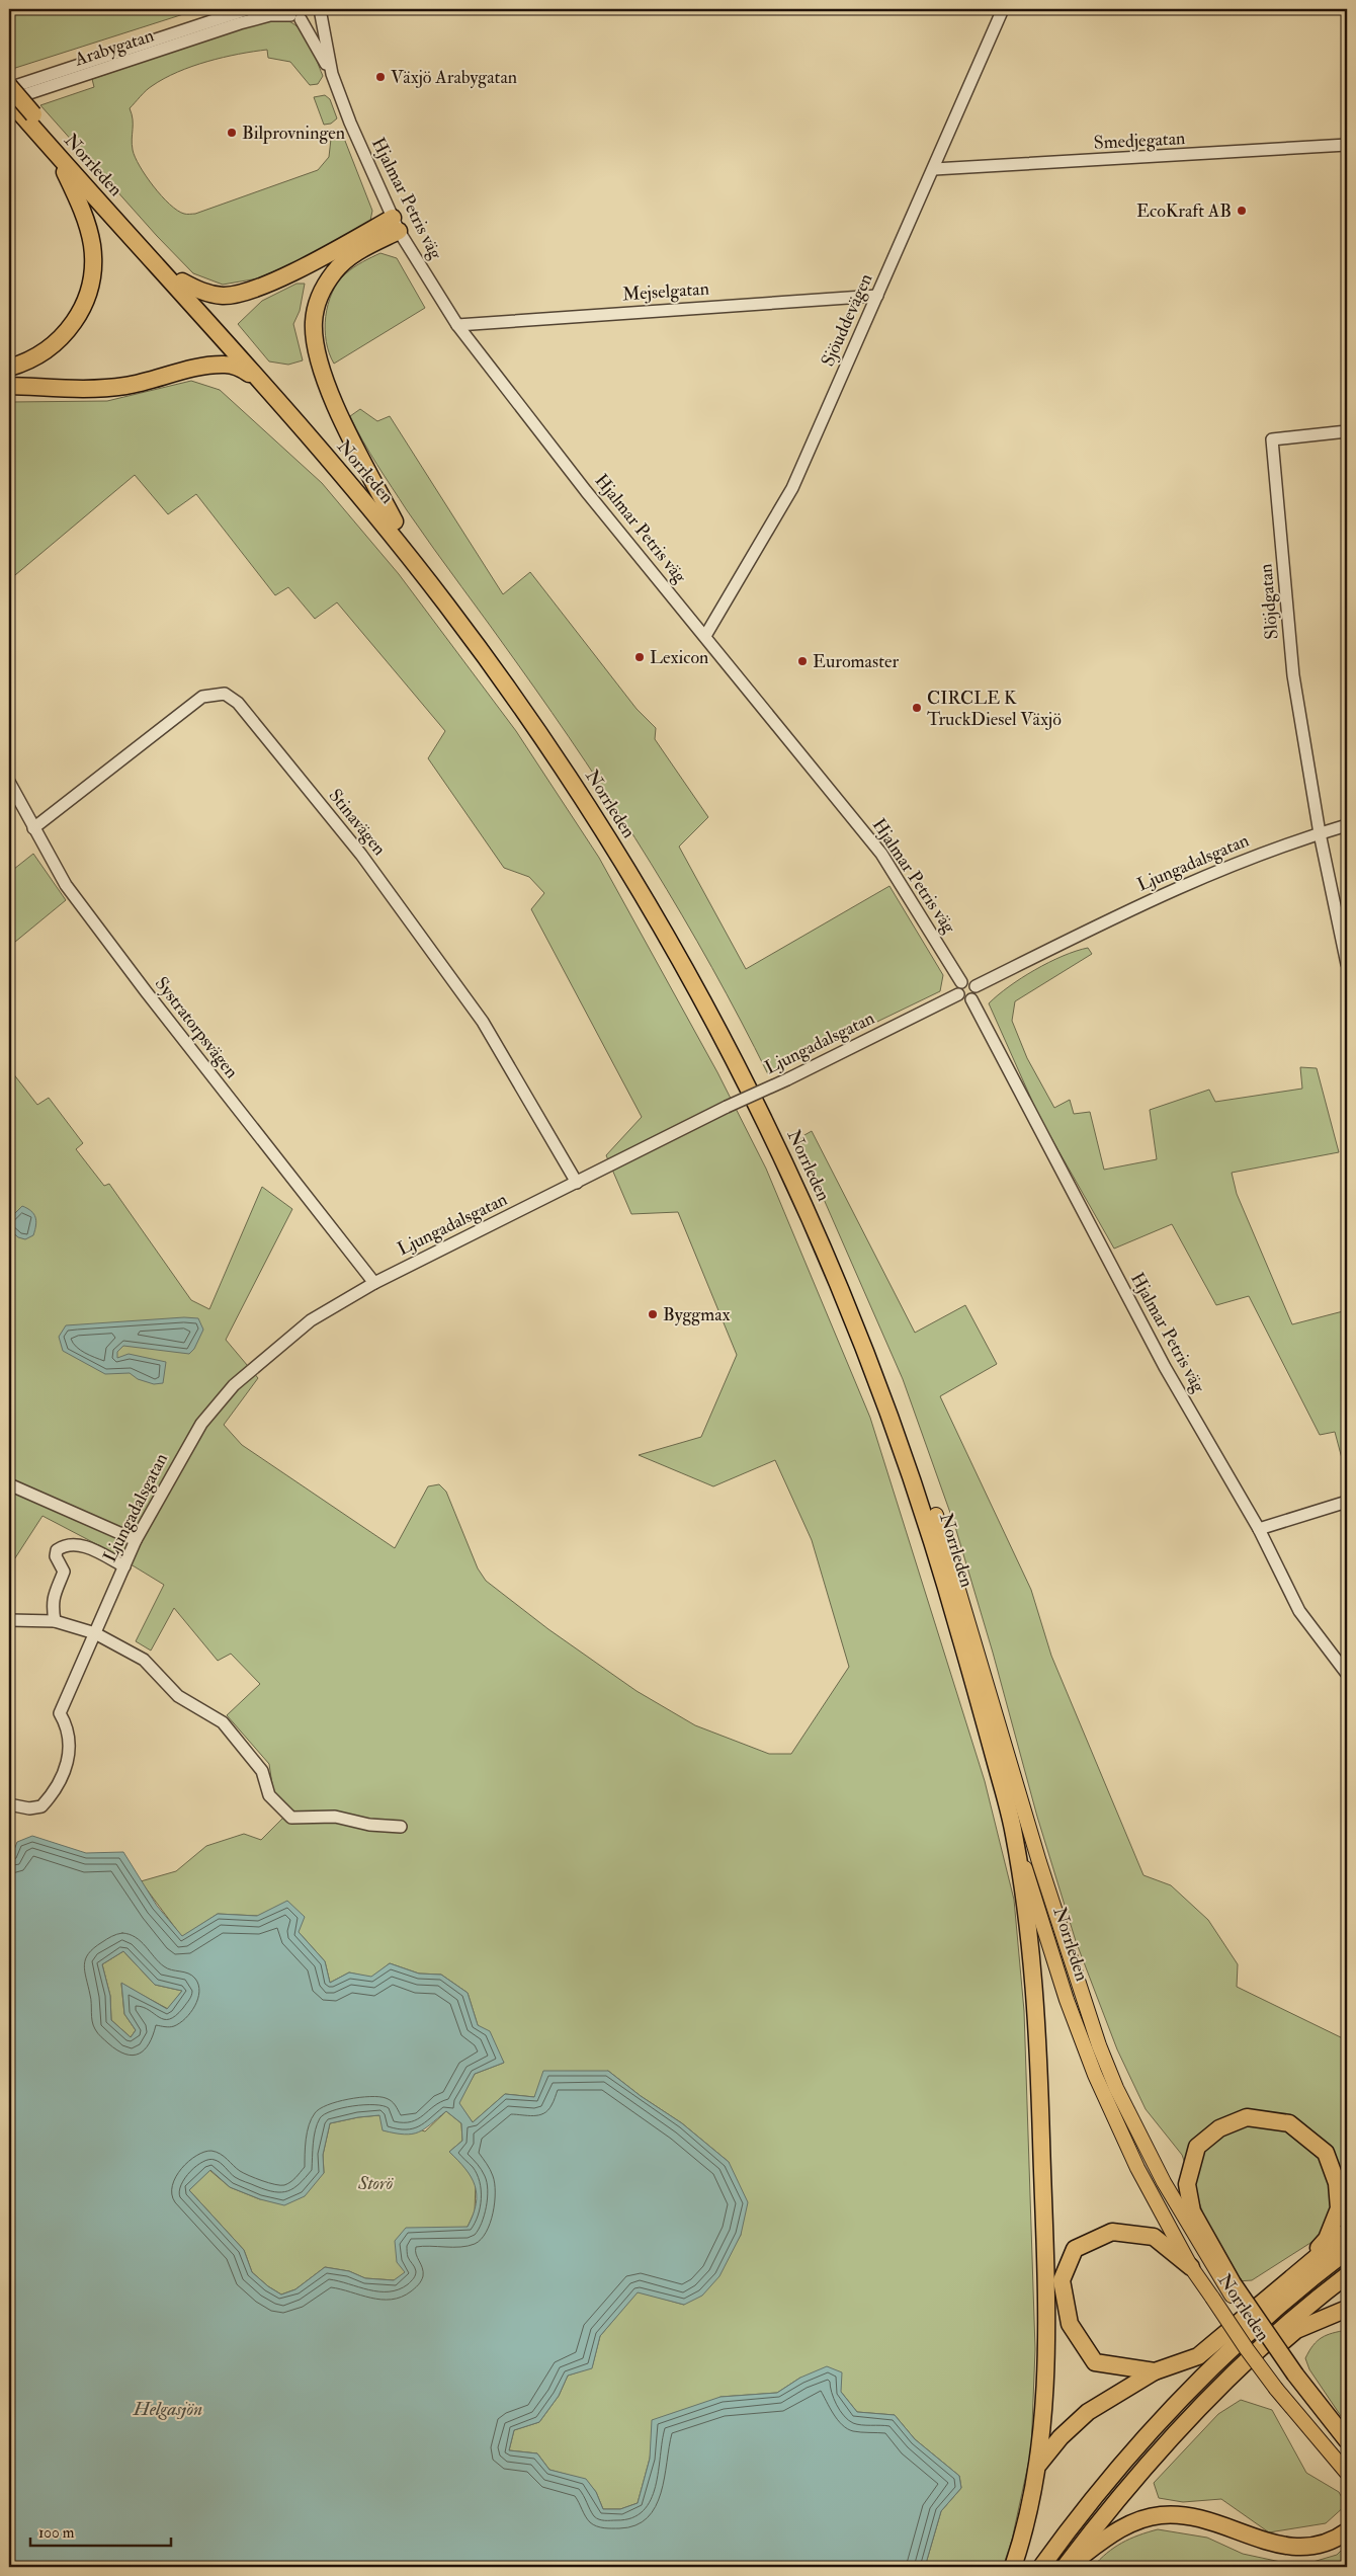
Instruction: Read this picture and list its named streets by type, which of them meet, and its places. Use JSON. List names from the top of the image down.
{
  "streets": {
    "highway": ["Norrleden"],
    "street": [
      "Arabygatan",
      "Smedjegatan",
      "Hjalmar Petris väg",
      "Mejselgatan",
      "Sjöuddevägen",
      "Slöjdgatan",
      "Stinavägen",
      "Ljungadalsgatan",
      "Systratorpsvägen"
    ]
  },
  "crossings": [
    ["Arabygatan", "Hjalmar Petris väg"],
    ["Smedjegatan", "Sjöuddevägen"],
    ["Hjalmar Petris väg", "Mejselgatan"],
    ["Hjalmar Petris väg", "Sjöuddevägen"],
    ["Hjalmar Petris väg", "Ljungadalsgatan"],
    ["Mejselgatan", "Sjöuddevägen"],
    ["Slöjdgatan", "Ljungadalsgatan"],
    ["Stinavägen", "Ljungadalsgatan"],
    ["Stinavägen", "Systratorpsvägen"],
    ["Ljungadalsgatan", "Systratorpsvägen"]
  ],
  "water": ["Helgasjön"],
  "parks": ["Storö"],
  "places": [
    "Växjö Arabygatan",
    "Bilprovningen",
    "EcoKraft AB",
    "Lexicon",
    "Euromaster",
    "CIRCLE K TruckDiesel Växjö",
    "Byggmax"
  ],
  "scale_bar": "100 m"
}
